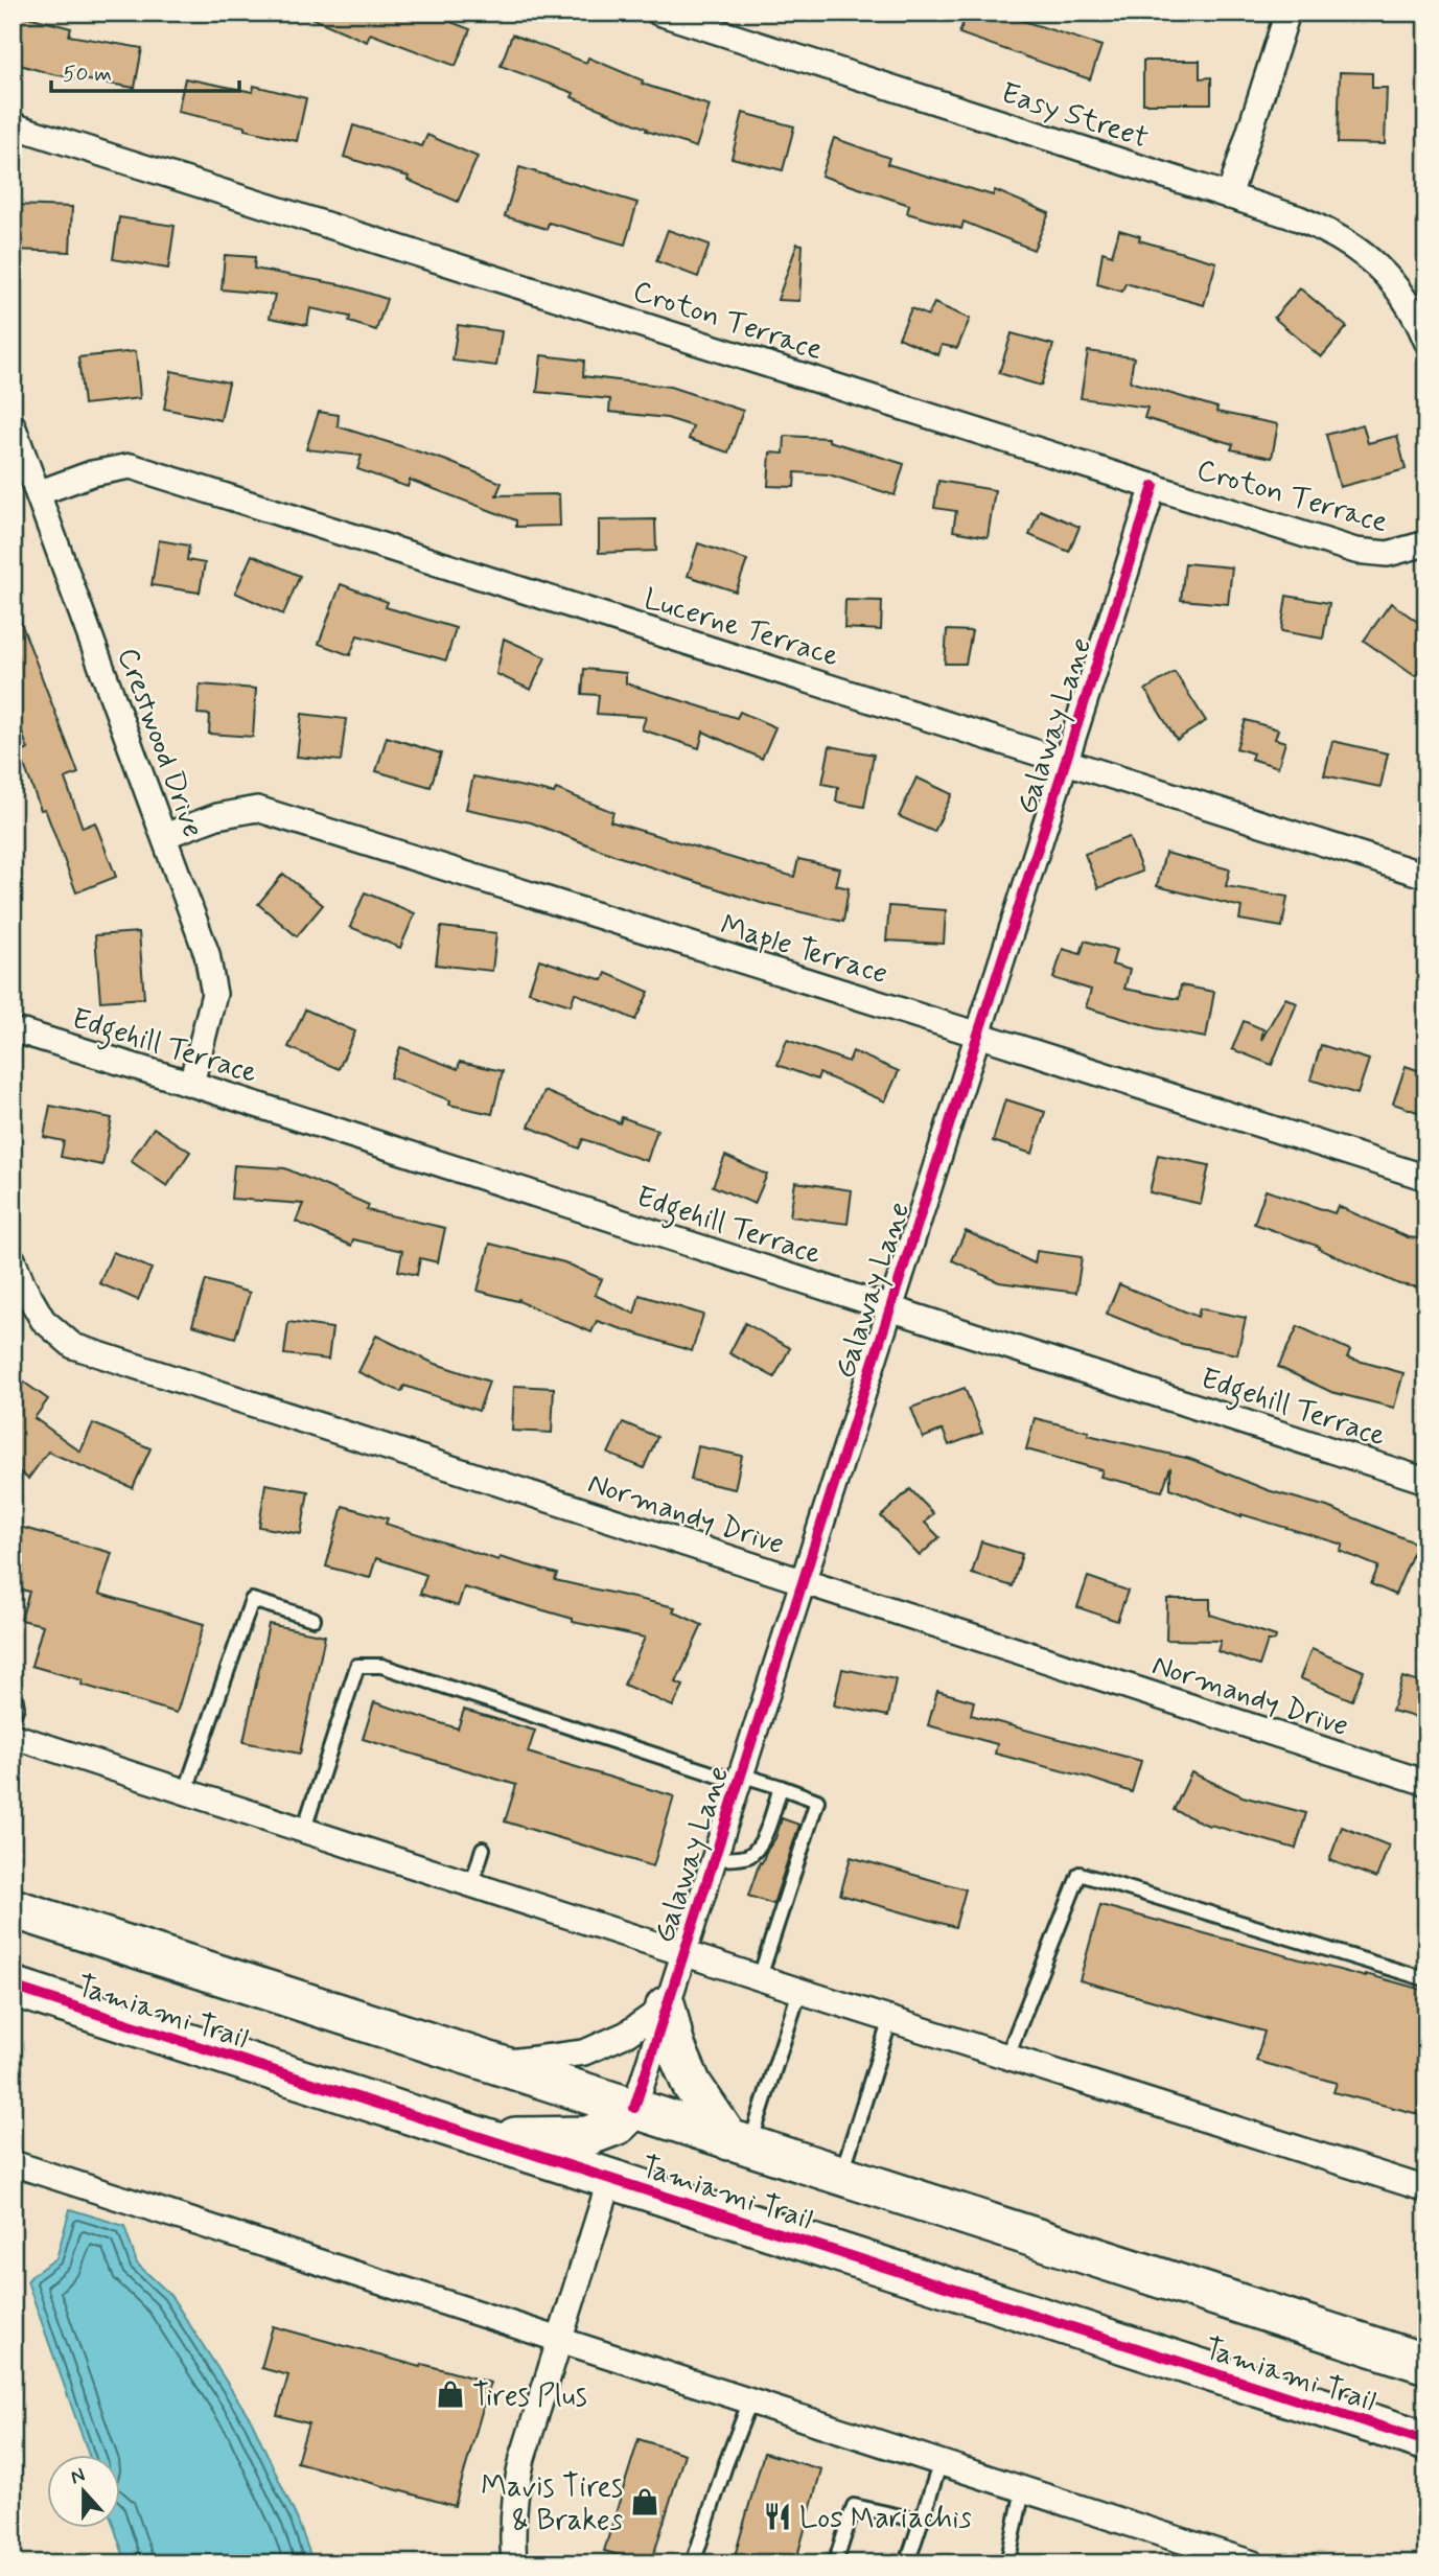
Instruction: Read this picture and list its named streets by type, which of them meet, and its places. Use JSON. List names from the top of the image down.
{
  "streets": {
    "main road": ["Tamiami Trail"],
    "street": [
      "Easy Street",
      "Croton Terrace",
      "Lucerne Terrace",
      "Galaway Lane",
      "Crestwood Drive",
      "Maple Terrace",
      "Edgehill Terrace",
      "Normandy Drive"
    ]
  },
  "crossings": [
    ["Croton Terrace", "Galaway Lane"],
    ["Lucerne Terrace", "Galaway Lane"],
    ["Lucerne Terrace", "Crestwood Drive"],
    ["Galaway Lane", "Maple Terrace"],
    ["Galaway Lane", "Edgehill Terrace"],
    ["Galaway Lane", "Normandy Drive"],
    ["Galaway Lane", "Tamiami Trail"],
    ["Crestwood Drive", "Maple Terrace"],
    ["Crestwood Drive", "Edgehill Terrace"]
  ],
  "places": {
    "shop": ["Tires Plus", "Mavis Tires & Brakes"],
    "restaurant": ["Los Mariachis"]
  },
  "scale_bar": "50 m",
  "north": "top"
}
